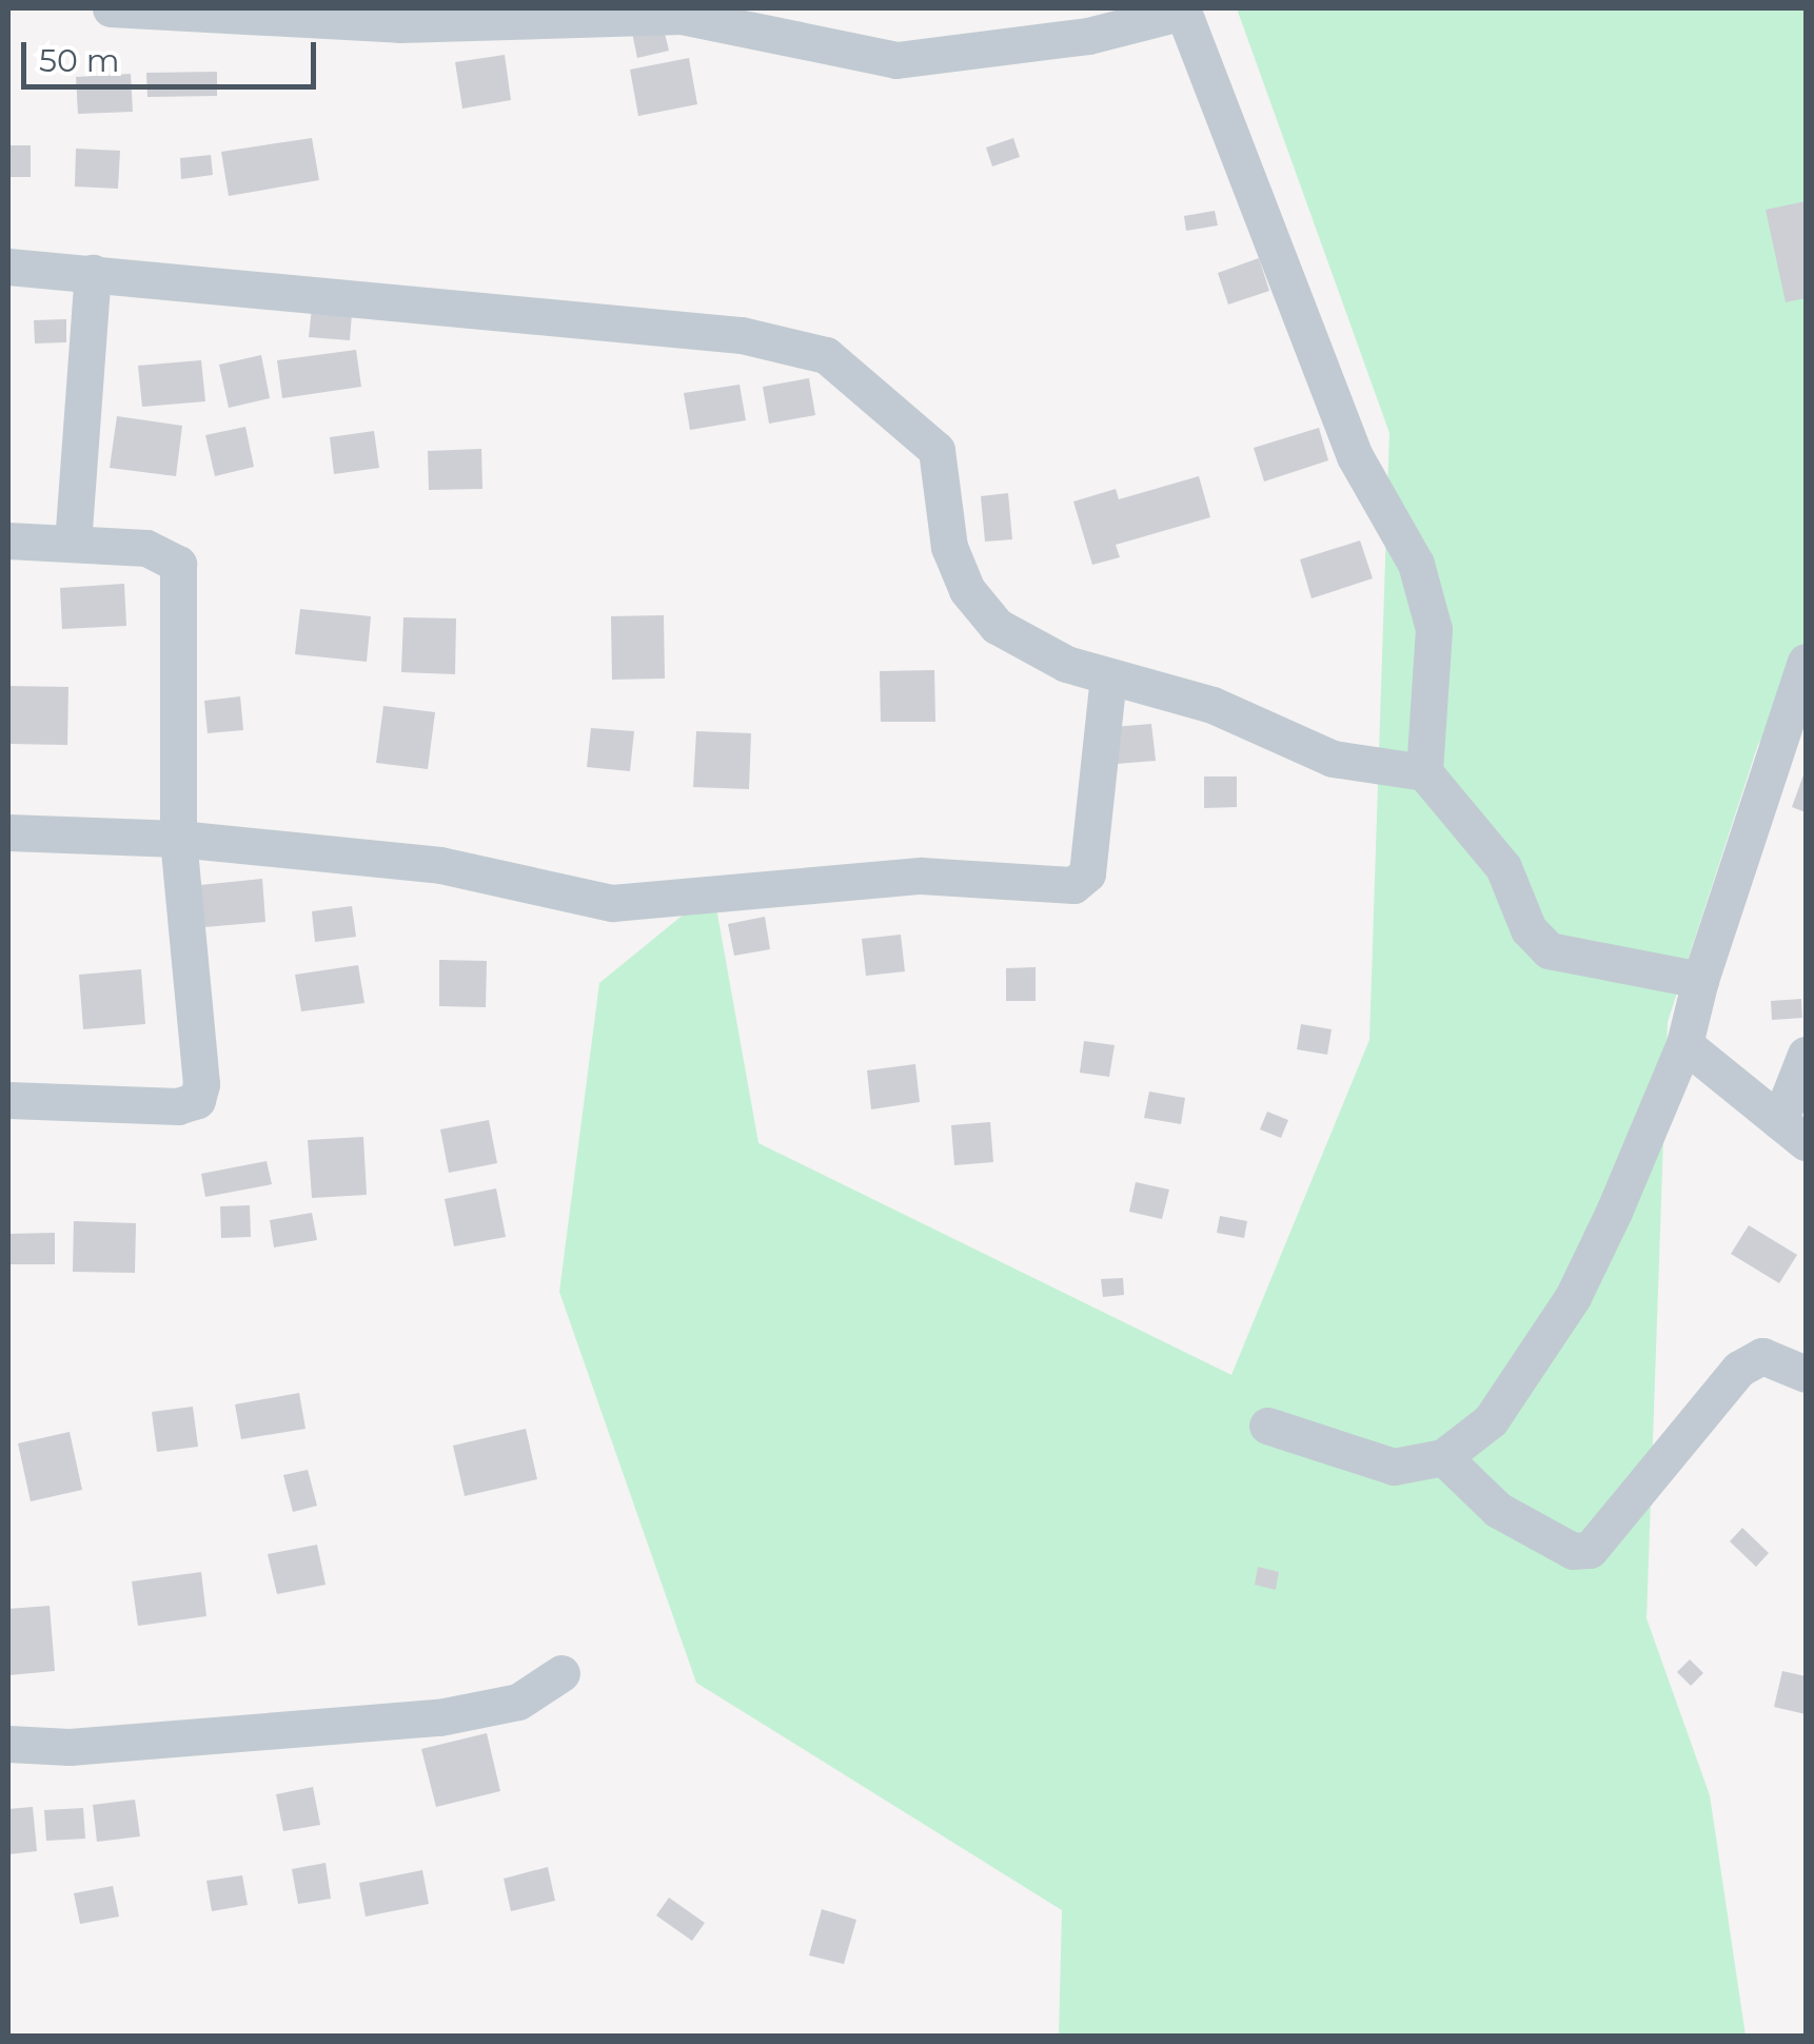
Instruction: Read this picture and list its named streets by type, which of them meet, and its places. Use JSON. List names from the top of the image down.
{
  "scale_bar": "50 m"
}
